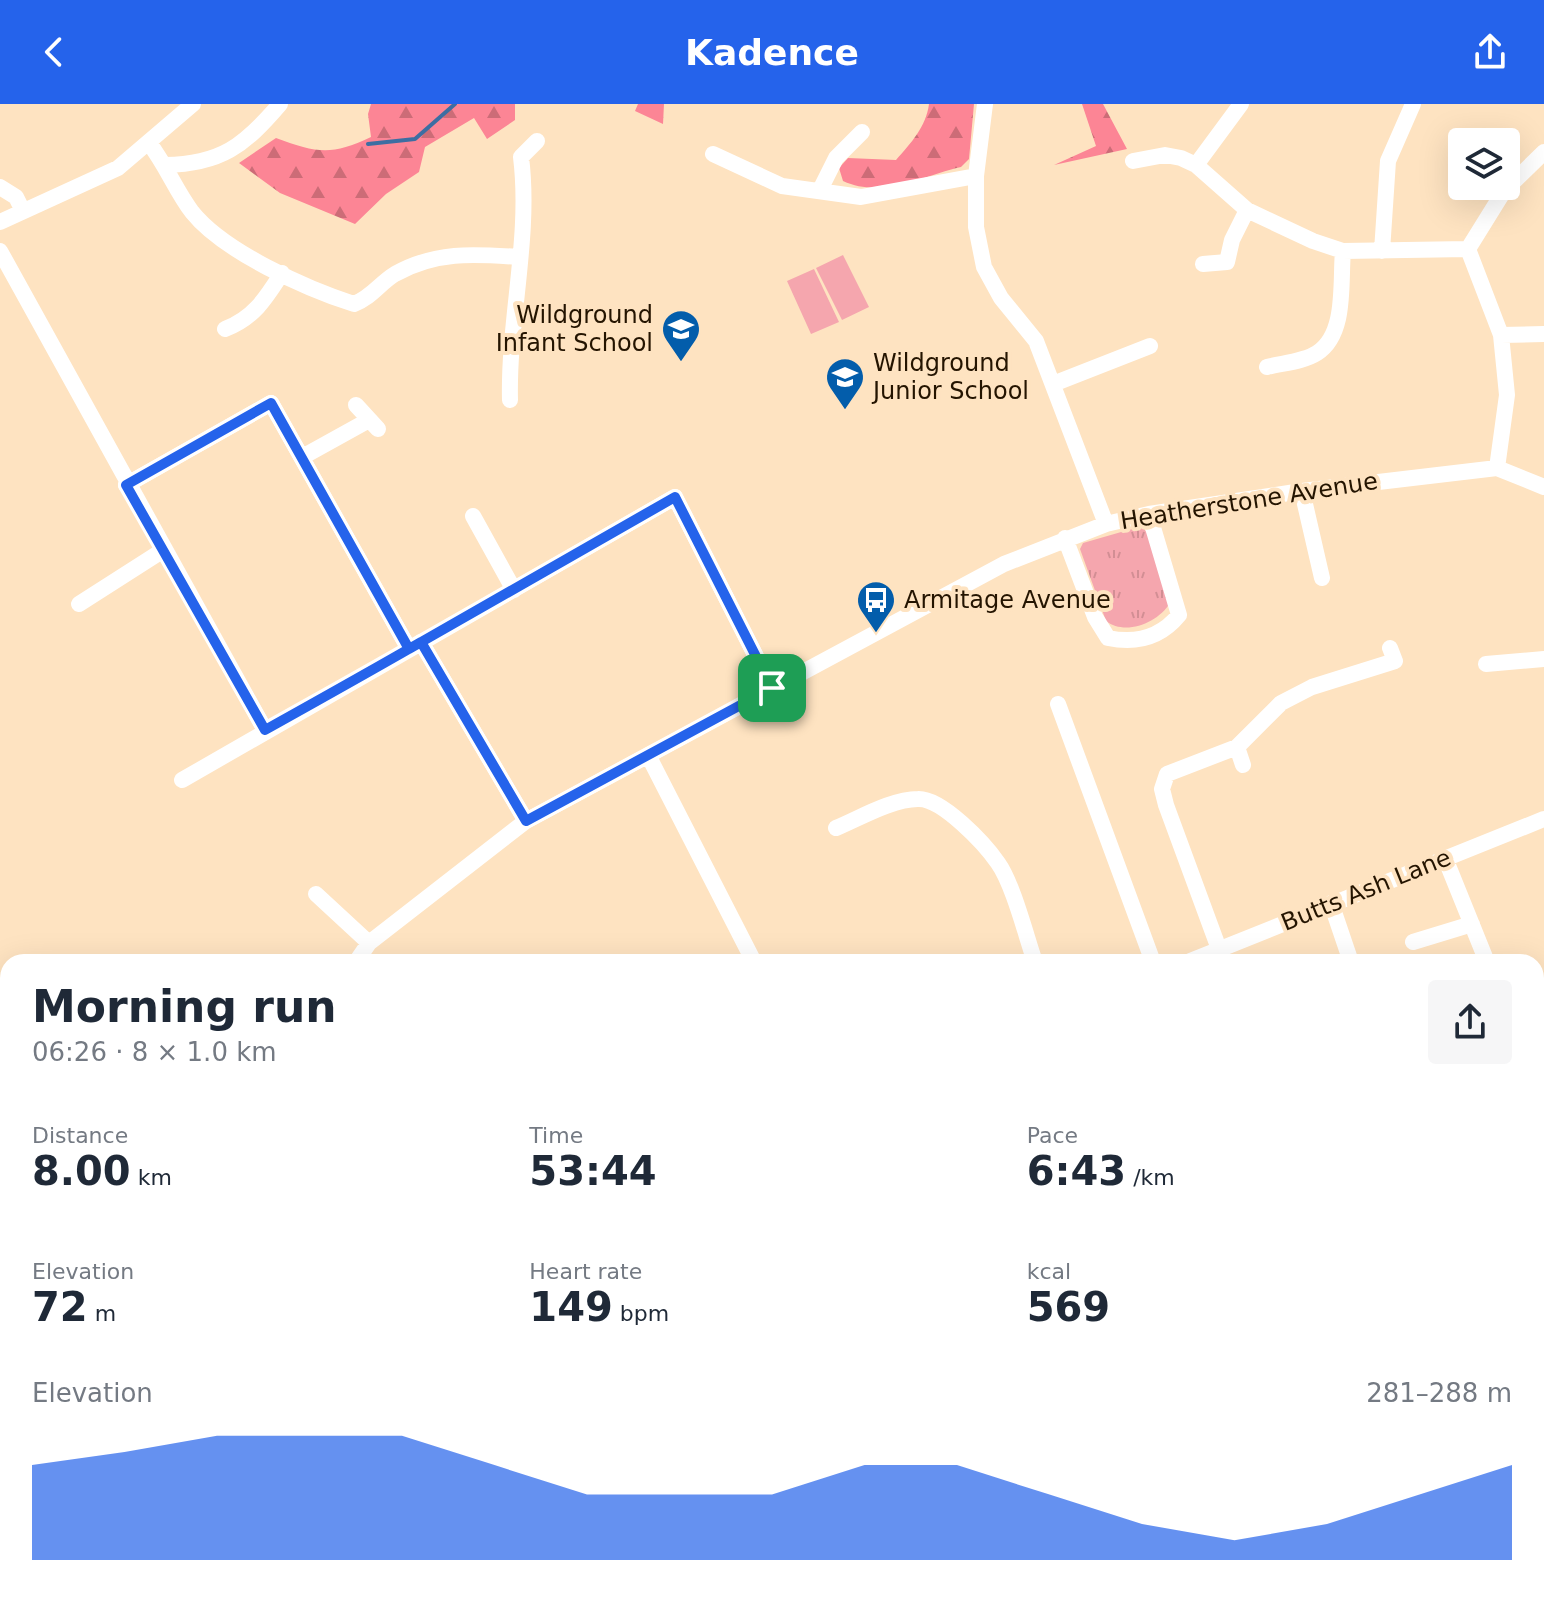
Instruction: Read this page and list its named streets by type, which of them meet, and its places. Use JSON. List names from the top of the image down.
{
  "streets": {
    "street": ["Heatherstone Avenue", "Butts Ash Lane"]
  },
  "places": {
    "school or university": ["Wildground Infant School", "Wildground Junior School"],
    "bus stop": ["Armitage Avenue"]
  },
  "page": {
    "header": "Kadence",
    "heading": ["Morning run", "06:26 · 8 × 1.0 km"],
    "stats": [
      ["Distance", "8.00 km"],
      ["Time", "53:44"],
      ["Pace", "6:43 /km"],
      ["Elevation", "72 m"],
      ["Heart rate", "149 bpm"],
      ["kcal", "569"]
    ],
    "chart": ["Elevation", "281–288 m"]
  }
}
